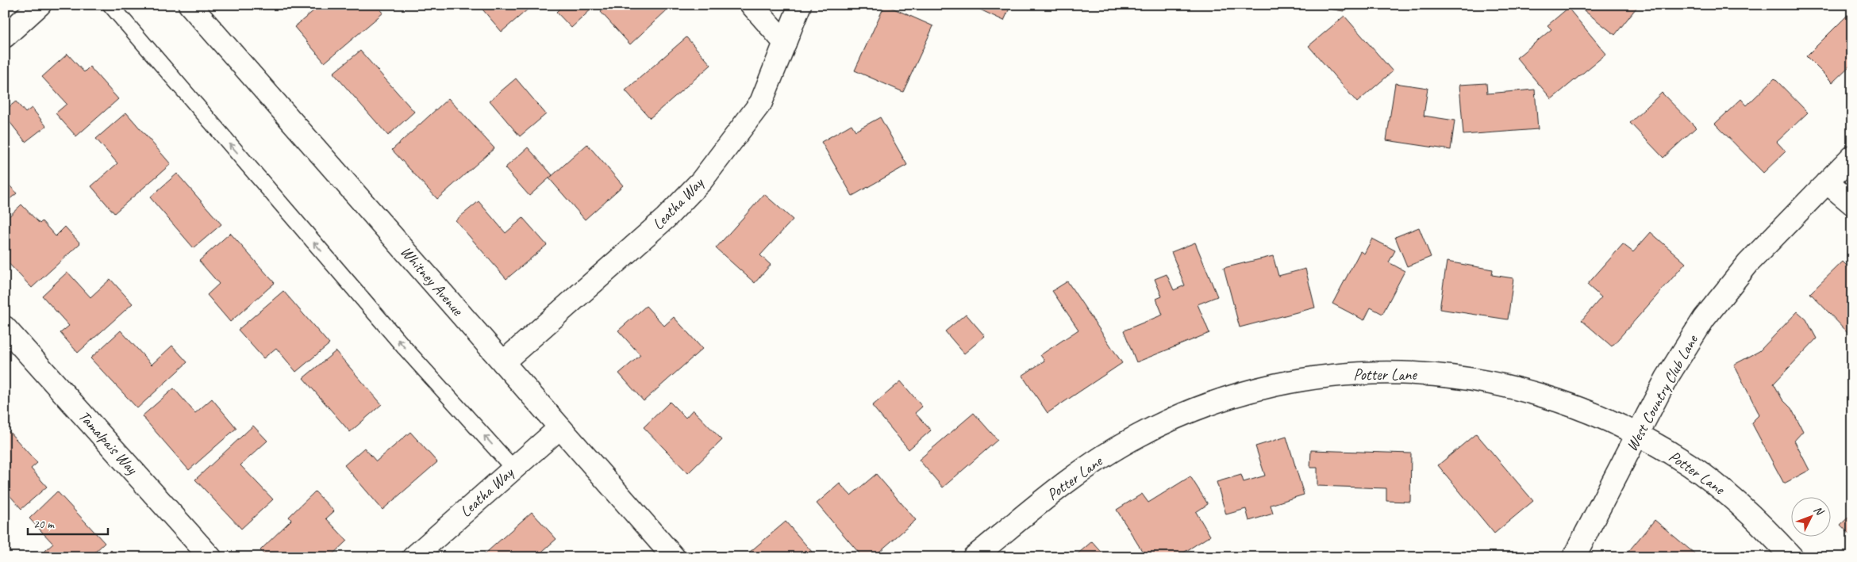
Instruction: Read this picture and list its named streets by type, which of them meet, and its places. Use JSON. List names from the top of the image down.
{
  "streets": {
    "street": [
      "Leatha Way",
      "Whitney Avenue",
      "Potter Lane",
      "West Country Club Lane",
      "Tamalpais Way"
    ]
  },
  "crossings": [
    ["Leatha Way", "Whitney Avenue"],
    ["Potter Lane", "West Country Club Lane"]
  ],
  "scale_bar": "20 m",
  "north": "top right"
}
